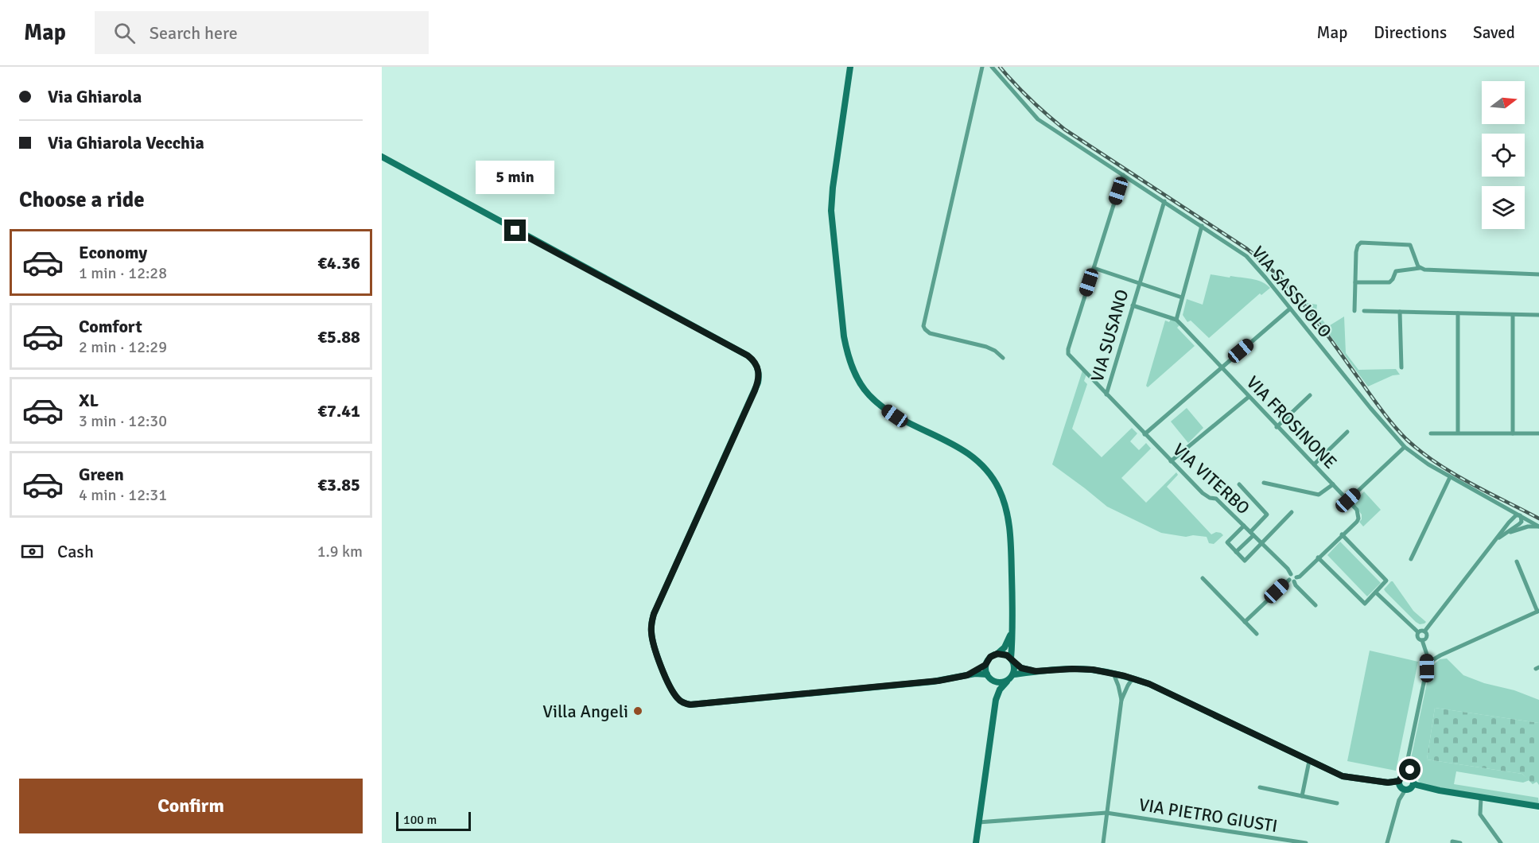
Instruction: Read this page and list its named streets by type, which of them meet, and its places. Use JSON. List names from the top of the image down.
{
  "streets": {
    "street": [
      "VIA SASSUOLO",
      "VIA SUSANO",
      "VIA FROSINONE",
      "VIA VITERBO",
      "VIA PIETRO GIUSTI"
    ]
  },
  "crossings": [
    ["VIA SASSUOLO", "VIA SUSANO"],
    ["VIA SUSANO", "VIA VITERBO"],
    ["VIA FROSINONE", "VIA VITERBO"]
  ],
  "places": ["Villa Angeli"],
  "scale_bar": "100 m",
  "north": "right",
  "page": {
    "header": "Map",
    "search": "Search here",
    "nav": ["Map", "Directions", "Saved"],
    "banner": ["Via Ghiarola", "Via Ghiarola Vecchia"],
    "bubble": "5 min",
    "heading": "Choose a ride",
    "list": [
      {
        "name": "Economy",
        "note": "1 min · 12:28",
        "value": "€4.36"
      },
      {
        "name": "Comfort",
        "note": "2 min · 12:29",
        "value": "€5.88"
      },
      {
        "name": "XL",
        "note": "3 min · 12:30",
        "value": "€7.41"
      },
      {
        "name": "Green",
        "note": "4 min · 12:31",
        "value": "€3.85"
      }
    ],
    "pay": ["Cash", "1.9 km"],
    "buttons": "Confirm",
    "scale": "100 m"
  }
}
